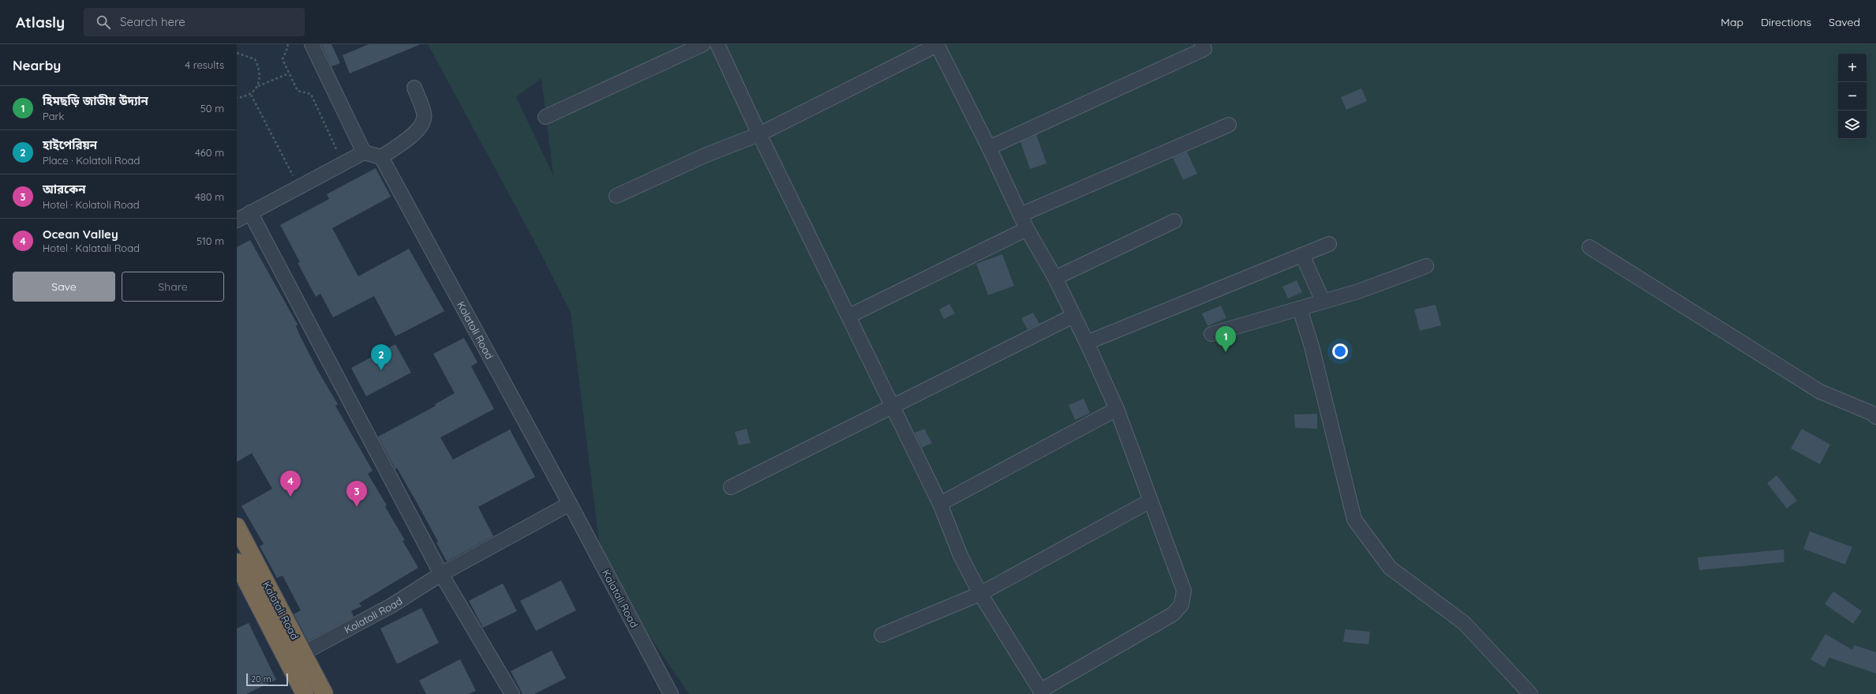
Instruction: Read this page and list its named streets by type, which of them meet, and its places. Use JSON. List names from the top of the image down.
{
  "streets": {
    "highway": ["Kalatali Road"],
    "street": ["Kolatoli Road"]
  },
  "crossings": [
    ["Kolatoli Road", "Kalatali Road"]
  ],
  "scale_bar": "20 m",
  "page": {
    "header": "Atlasly",
    "search": "Search here",
    "nav": ["Map", "Directions", "Saved"],
    "heading": ["Nearby", "4 results"],
    "map_buttons": ["+", "−"],
    "list": [
      {
        "mark": "1",
        "name": "হিমছড়ি জাতীয় উদ্যান",
        "note": "Park",
        "value": "50 m"
      },
      {
        "mark": "2",
        "name": "হাইপেরিয়ন",
        "note": "Place · Kolatoli Road",
        "value": "460 m"
      },
      {
        "mark": "3",
        "name": "আরকেন",
        "note": "Hotel · Kolatoli Road",
        "value": "480 m"
      },
      {
        "mark": "4",
        "name": "Ocean Valley",
        "note": "Hotel · Kalatali Road",
        "value": "510 m"
      }
    ],
    "buttons": ["Save", "Share"],
    "pins": [
      "1",
      "2",
      "4",
      "3"
    ],
    "scale": "20 m"
  }
}
